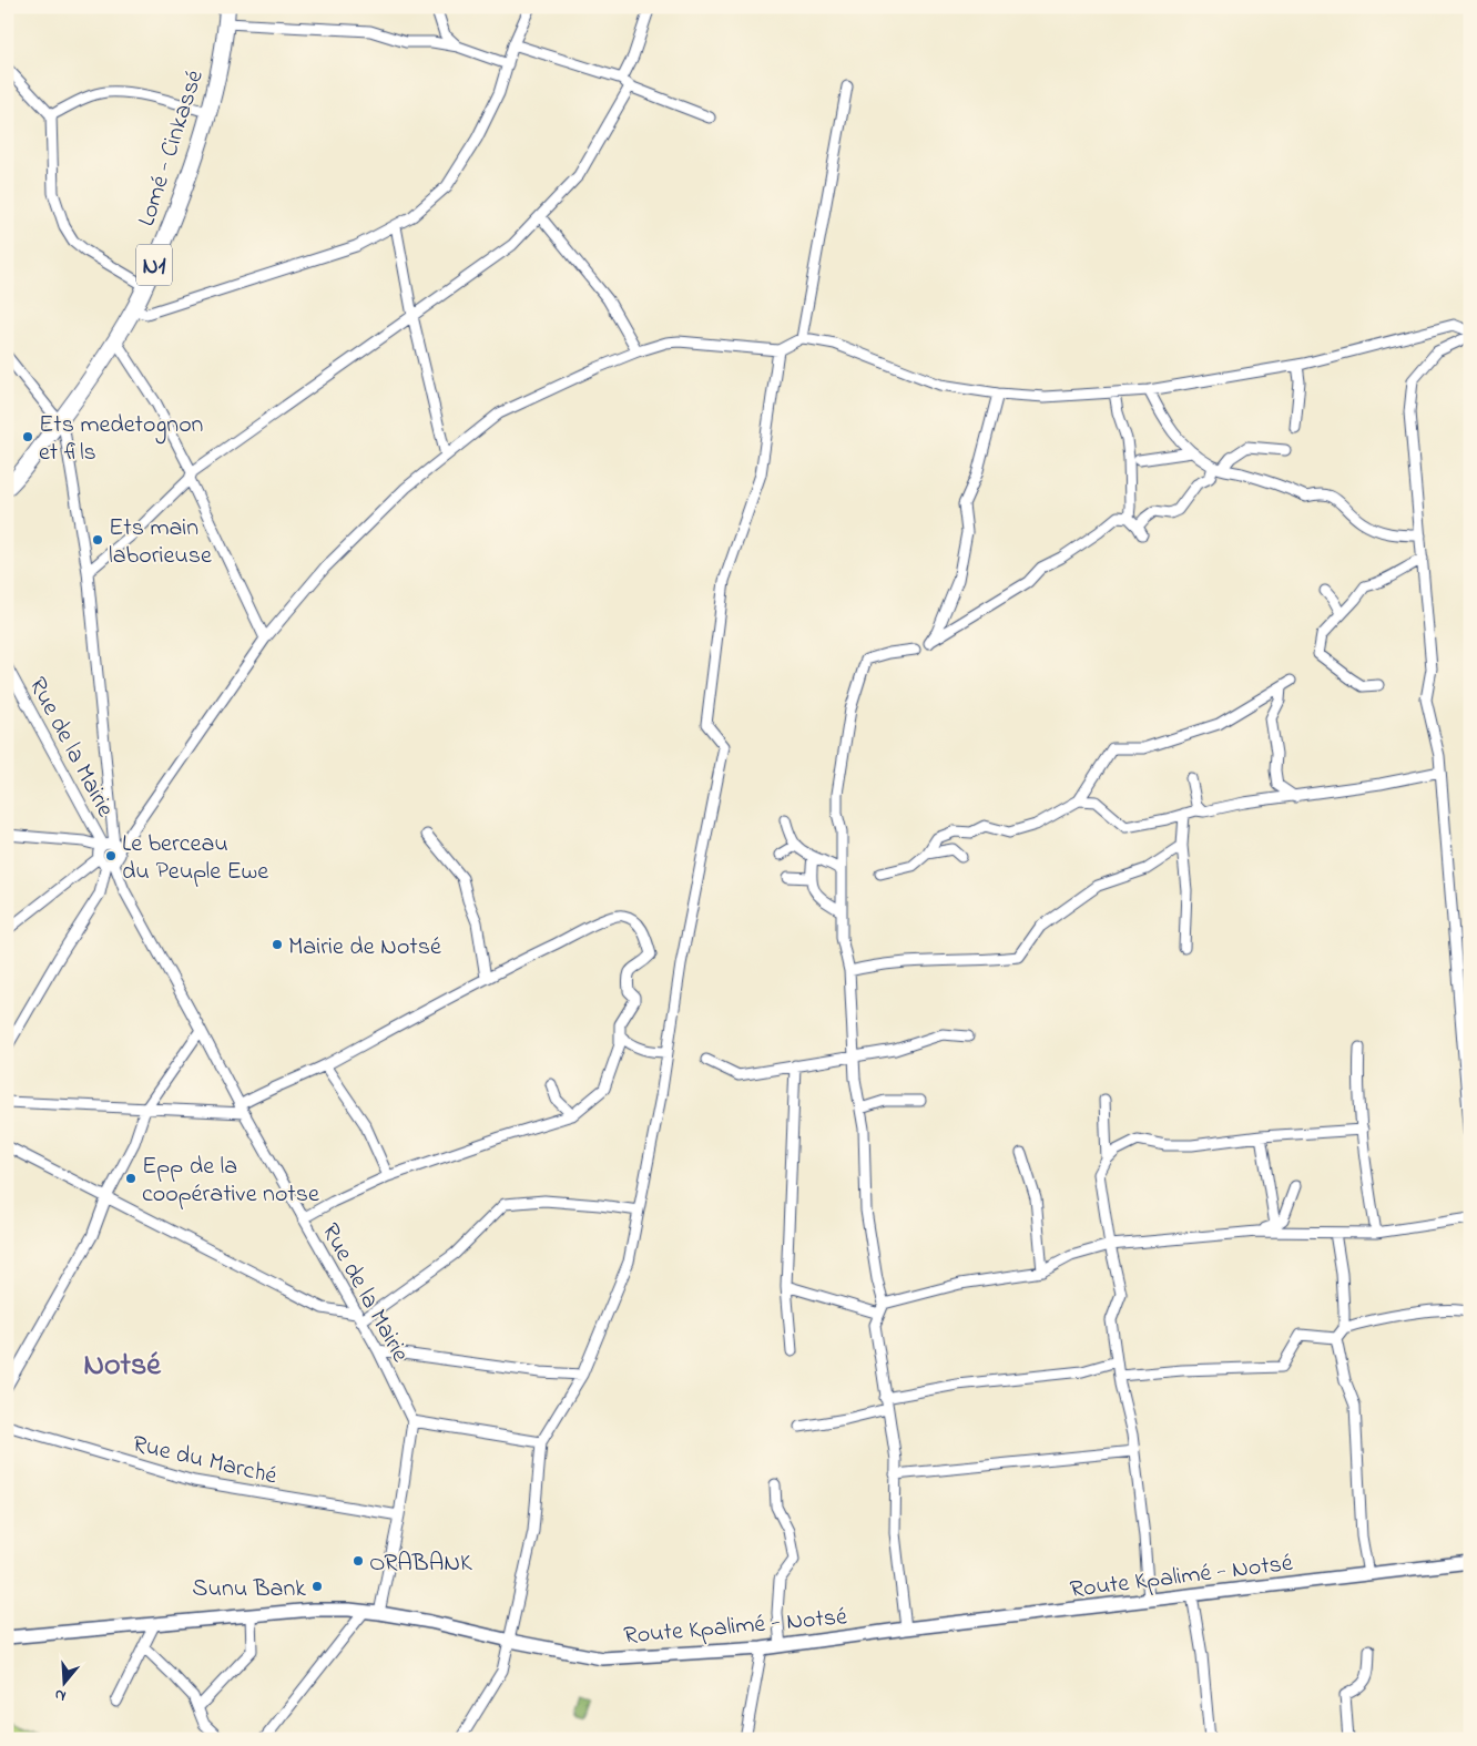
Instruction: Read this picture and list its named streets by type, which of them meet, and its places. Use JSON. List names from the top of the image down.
{
  "streets": {
    "highway": ["Lomé - Cinkassé", "N1"],
    "main road": ["Route Kpalimé - Notsé"],
    "street": ["Rue de la Mairie", "Rue du Marché"]
  },
  "districts": ["Notsé"],
  "places": [
    "Ets medetognon et fils",
    "Ets main laborieuse",
    "Le berceau du Peuple Ewe",
    "Mairie de Notsé",
    "Epp de la coopérative notse",
    "ORABANK",
    "Sunu Bank"
  ],
  "north": "bottom"
}
